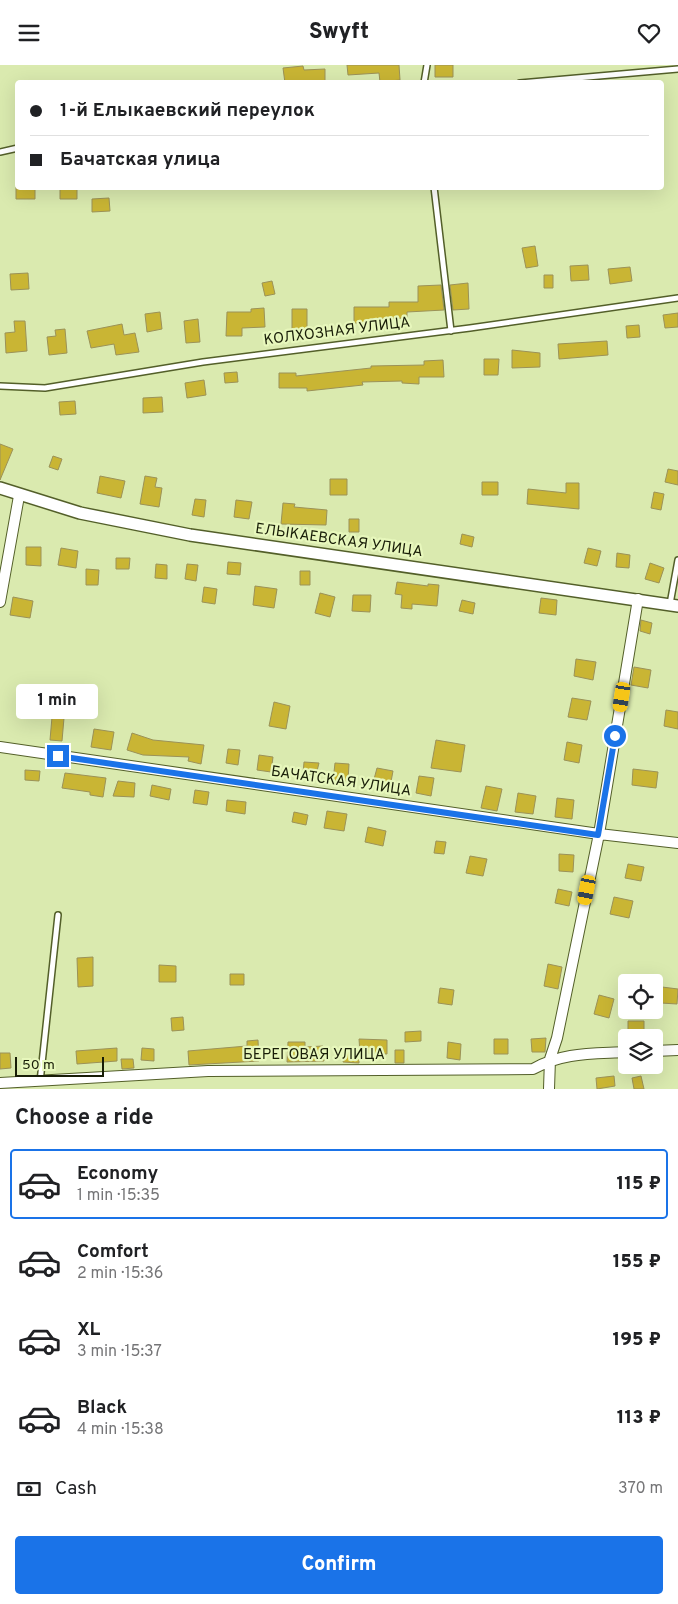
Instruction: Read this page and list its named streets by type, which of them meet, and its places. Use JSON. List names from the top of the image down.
{
  "streets": {
    "street": ["ЕЛЫКАЕВСКАЯ УЛИЦА", "БАЧАТСКАЯ УЛИЦА", "БЕРЕГОВАЯ УЛИЦА"],
    "lane": ["КОЛХОЗНАЯ УЛИЦА"]
  },
  "scale_bar": "50 m",
  "page": {
    "header": "Swyft",
    "banner": ["1-й Елыкаевский переулок", "Бачатская улица"],
    "bubble": "1 min",
    "scale": "50 m",
    "heading": "Choose a ride",
    "list": [
      {
        "name": "Economy",
        "note": "1 min · 15:35",
        "value": "115 ₽"
      },
      {
        "name": "Comfort",
        "note": "2 min · 15:36",
        "value": "155 ₽"
      },
      {
        "name": "XL",
        "note": "3 min · 15:37",
        "value": "195 ₽"
      },
      {
        "name": "Black",
        "note": "4 min · 15:38",
        "value": "113 ₽"
      }
    ],
    "pay": ["Cash", "370 m"],
    "buttons": "Confirm"
  }
}
